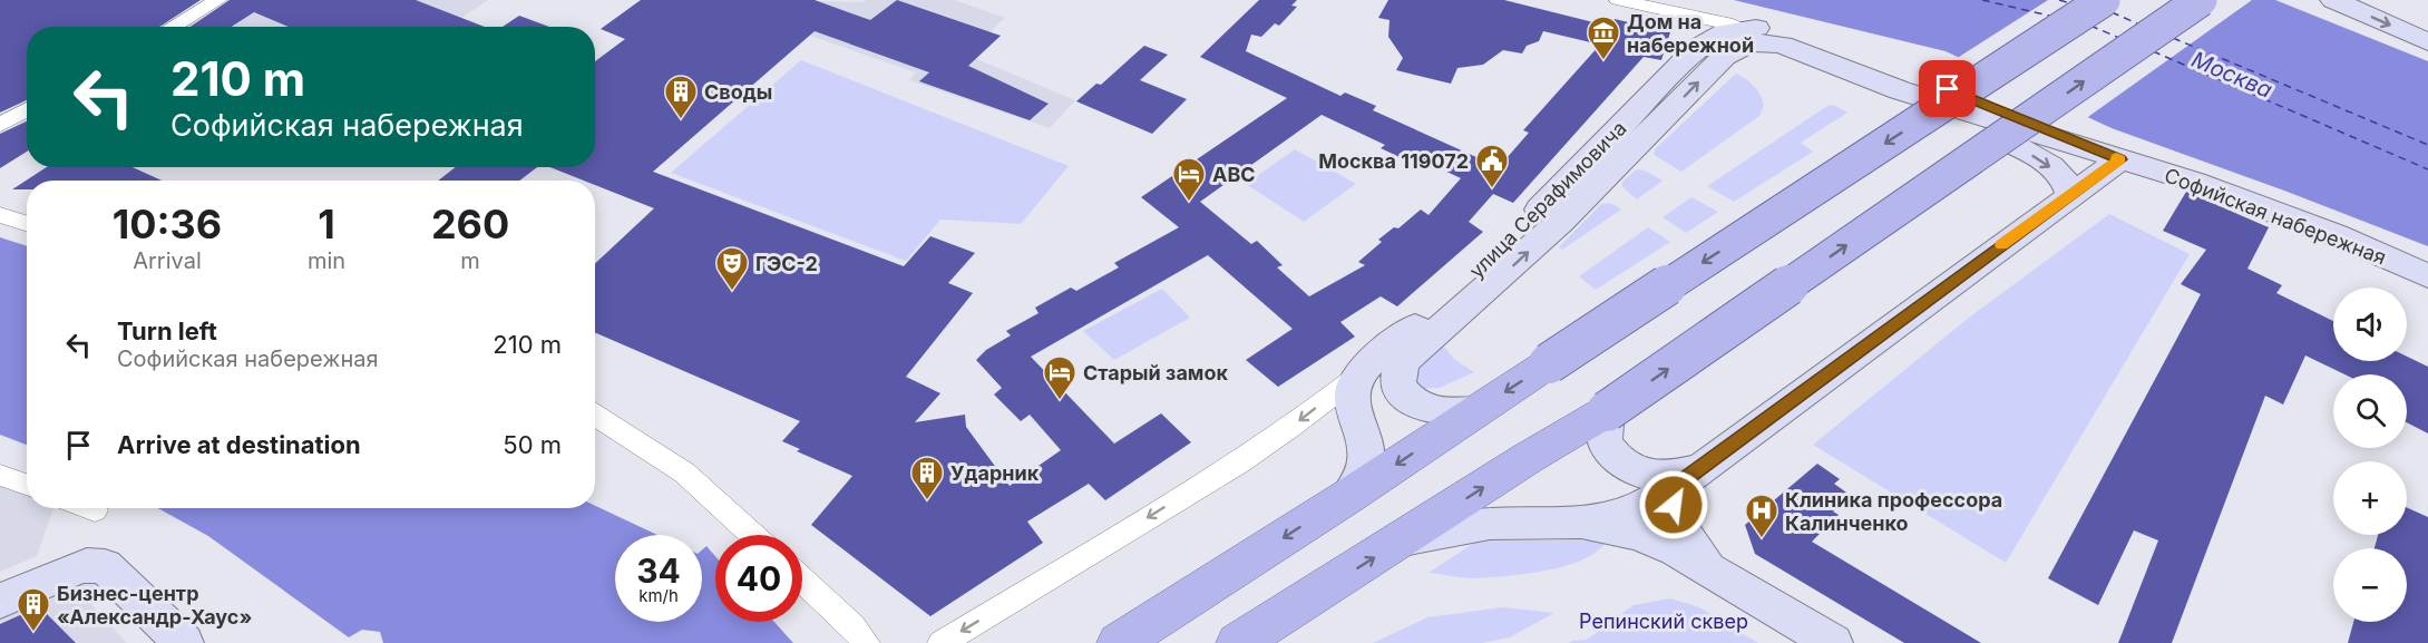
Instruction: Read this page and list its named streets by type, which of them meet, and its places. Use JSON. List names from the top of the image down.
{
  "streets": {
    "main road": ["улица Серафимовича", "Софийская набережная"]
  },
  "crossings": [
    ["улица Серафимовича", "Софийская набережная"]
  ],
  "water": ["Москва"],
  "parks": ["Репинский сквер"],
  "places": {
    "museum": ["Дом на набережной"],
    "building": ["Своды", "Ударник", "Бизнес-центр «Александр-Хаус»"],
    "public building": ["Москва 119072"],
    "hotel": ["ABC", "Старый замок"],
    "theatre": ["ГЭС-2"],
    "hospital": ["Клиника профессора Калинченко"]
  },
  "page": {
    "turn": ["210 m", "Софийская набережная"],
    "eta": [
      "10:36",
      "Arrival",
      "1",
      "min",
      "260",
      "m"
    ],
    "map_buttons": ["+", "−"],
    "list": [
      {
        "name": "Turn left",
        "note": "Софийская набережная",
        "value": "210 m"
      },
      {
        "name": "Arrive at destination",
        "value": "50 m"
      }
    ],
    "speed": "34 km/h",
    "limit": "40"
  }
}
